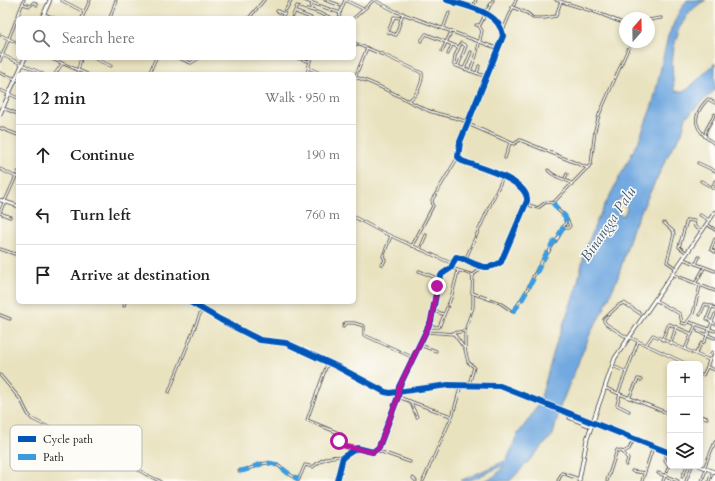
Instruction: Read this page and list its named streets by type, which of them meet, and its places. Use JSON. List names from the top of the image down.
{
  "water": ["Binangga Palu"],
  "legend": ["Cycle path", "Path"],
  "north": "top",
  "page": {
    "search": "Search here",
    "heading": ["12 min", "Walk · 950 m"],
    "list": [
      ["Continue", "190 m"],
      ["Turn left", "760 m"],
      "Arrive at destination"
    ],
    "map_buttons": ["+", "−"]
  }
}
